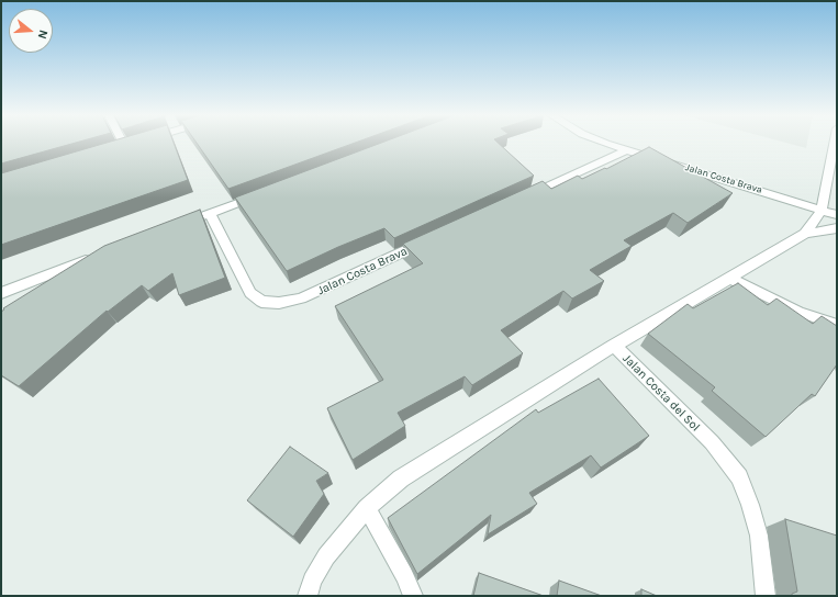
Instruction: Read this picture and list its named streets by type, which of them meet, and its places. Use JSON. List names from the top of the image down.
{
  "streets": {
    "street": ["Jalan Costa Brava", "Jalan Costa del Sol"]
  },
  "crossings": [
    ["Jalan Costa Brava", "Jalan Costa del Sol"]
  ],
  "north": "right"
}
